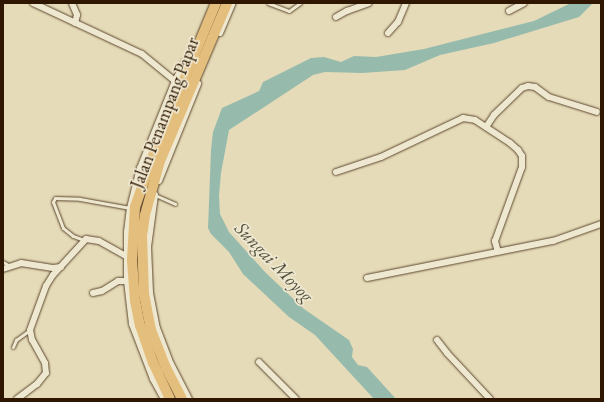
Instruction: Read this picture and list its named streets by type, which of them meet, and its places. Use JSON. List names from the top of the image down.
{
  "streets": {
    "main road": ["Jalan Penampang Papar"]
  },
  "water": ["Sungai Moyog"]
}
